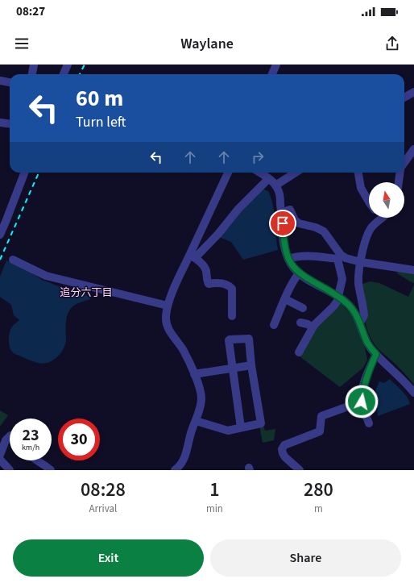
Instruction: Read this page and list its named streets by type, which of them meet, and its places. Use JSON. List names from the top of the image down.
{
  "districts": ["追分六丁目"],
  "north": "top",
  "page": {
    "status": "08:27",
    "header": "Waylane",
    "turn": ["60 m", "Turn left"],
    "speed": "23 km/h",
    "limit": "30",
    "eta": [
      "08:28",
      "Arrival",
      "1",
      "min",
      "280",
      "m"
    ],
    "buttons": ["Exit", "Share"]
  }
}
